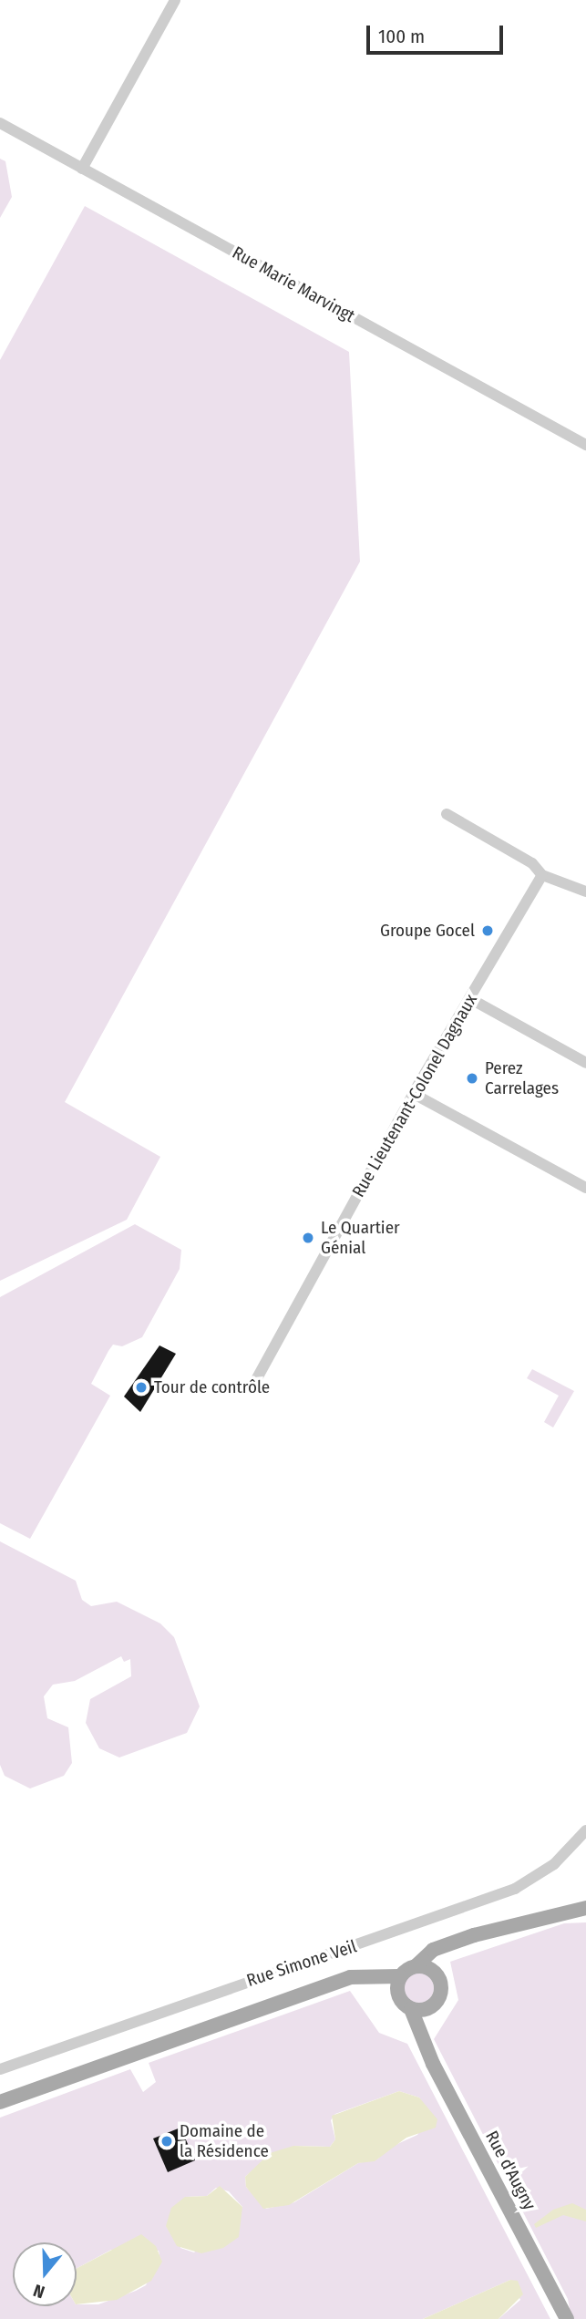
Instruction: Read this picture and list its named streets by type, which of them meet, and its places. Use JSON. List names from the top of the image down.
{
  "streets": {
    "main road": ["Rue d'Augny"],
    "street": ["Rue Marie Marvingt", "Rue Lieutenant-Colonel Dagnaux", "Rue Simone Veil"]
  },
  "places": [
    "Groupe Gocel",
    "Perez Carrelages",
    "Le Quartier Génial",
    "Tour de contrôle",
    "Domaine de la Résidence"
  ],
  "scale_bar": "100 m",
  "north": "bottom"
}
